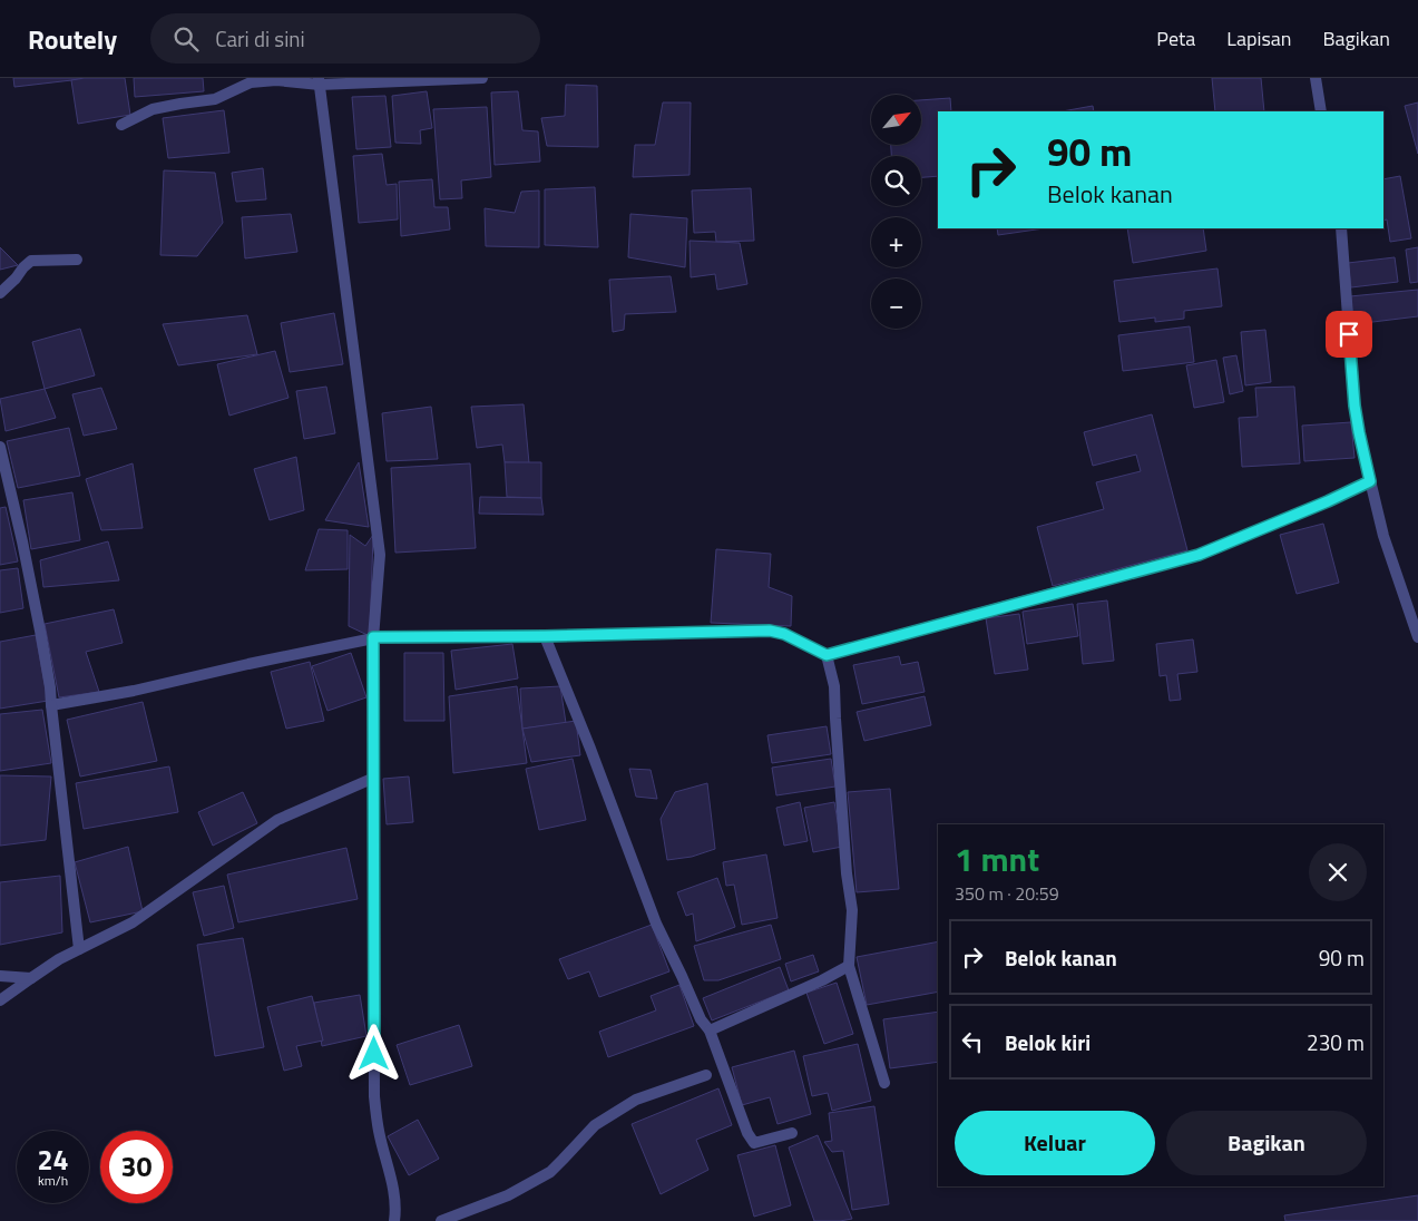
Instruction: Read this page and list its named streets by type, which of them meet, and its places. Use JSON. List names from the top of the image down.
{
  "north": "top right",
  "page": {
    "header": "Routely",
    "search": "Cari di sini",
    "nav": ["Peta", "Lapisan", "Bagikan"],
    "map_buttons": ["+", "−"],
    "turn": ["90 m", "Belok kanan"],
    "heading": ["1 mnt", "350 m · 20:59"],
    "list": [
      {
        "name": "Belok kanan",
        "value": "90 m"
      },
      {
        "name": "Belok kiri",
        "value": "230 m"
      }
    ],
    "buttons": ["Keluar", "Bagikan"],
    "speed": "24 km/h",
    "limit": "30"
  }
}
